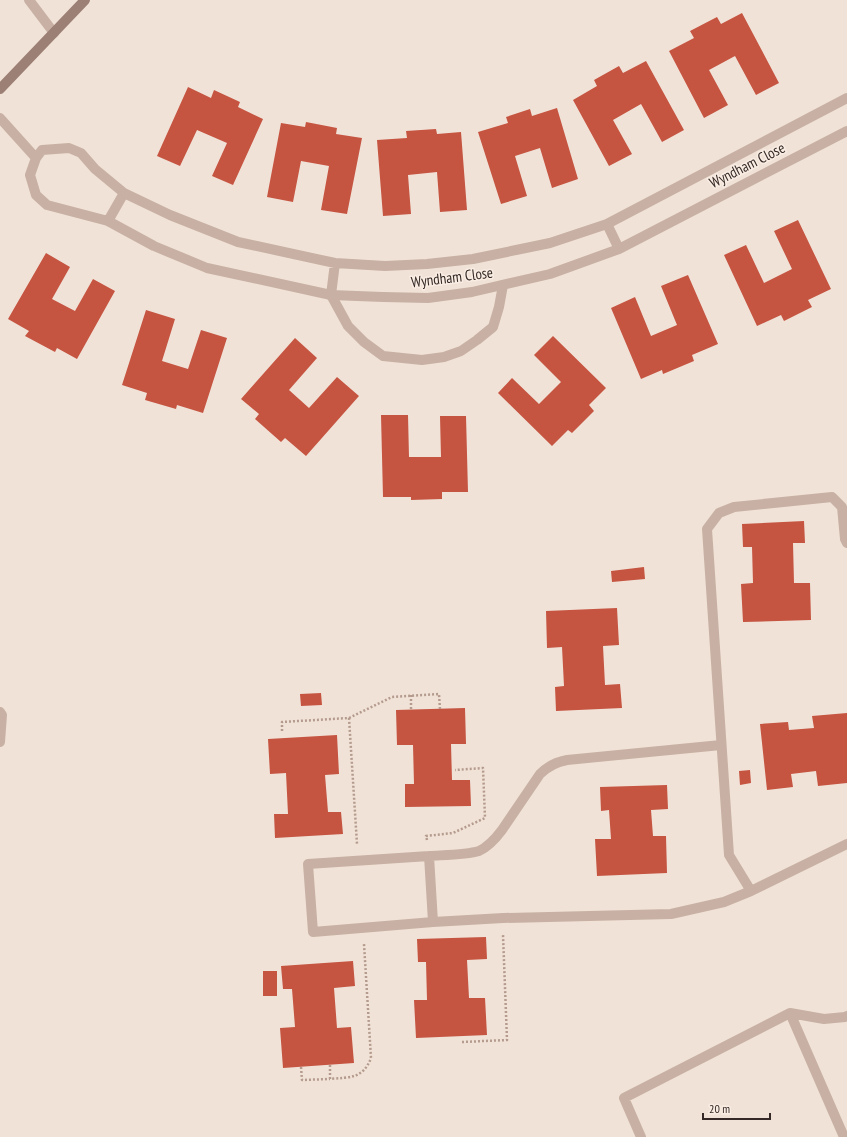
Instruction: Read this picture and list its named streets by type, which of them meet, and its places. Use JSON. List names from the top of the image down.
{
  "streets": {
    "street": ["Wyndham Close"]
  },
  "scale_bar": "20 m"
}
